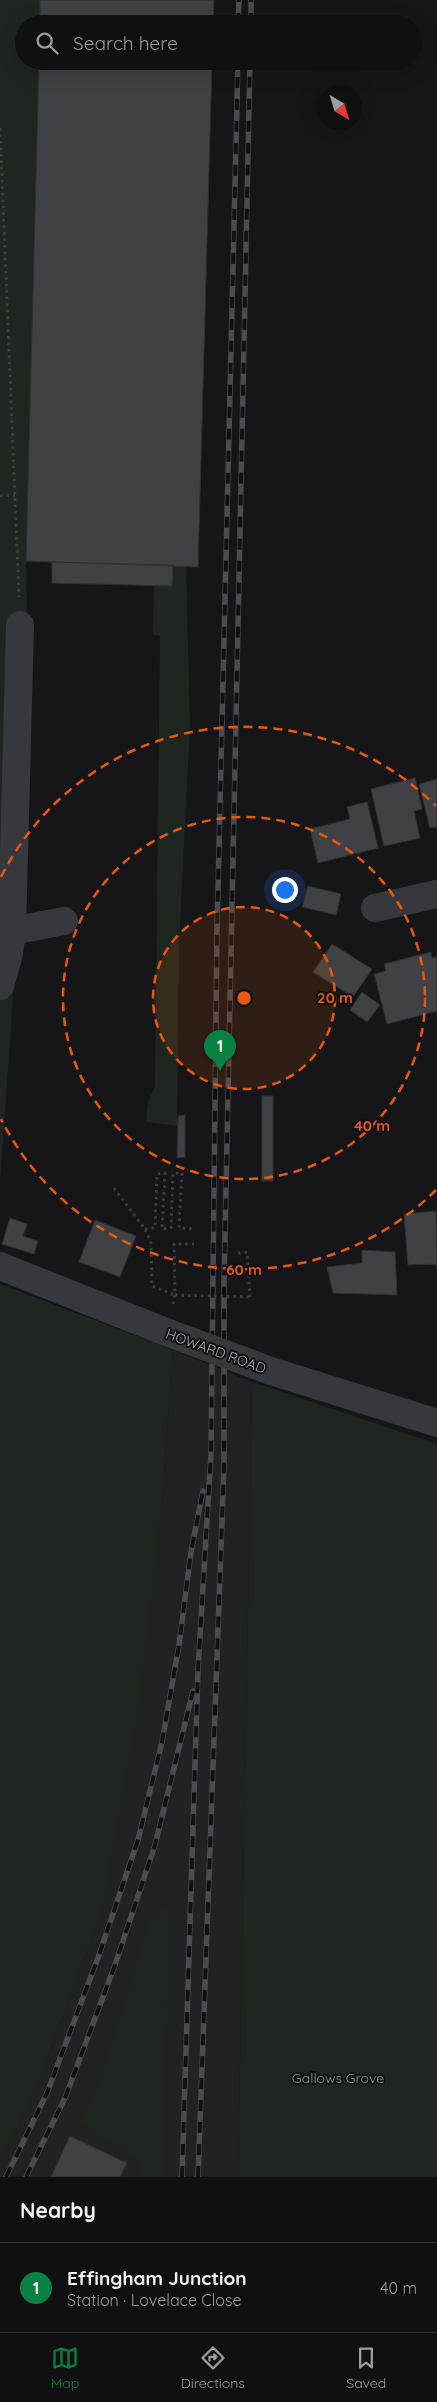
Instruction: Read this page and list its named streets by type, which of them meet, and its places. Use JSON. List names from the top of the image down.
{
  "streets": {
    "street": ["HOWARD ROAD"]
  },
  "parks": ["Gallows Grove"],
  "north": "bottom right",
  "page": {
    "search": "Search here",
    "pins": "1",
    "heading": "Nearby",
    "list": [
      {
        "mark": "1",
        "name": "Effingham Junction",
        "note": "Station · Lovelace Close",
        "value": "40 m"
      }
    ],
    "nav": ["Map", "Directions", "Saved"]
  },
  "rings": ["20 m", "40 m", "60 m"]
}
